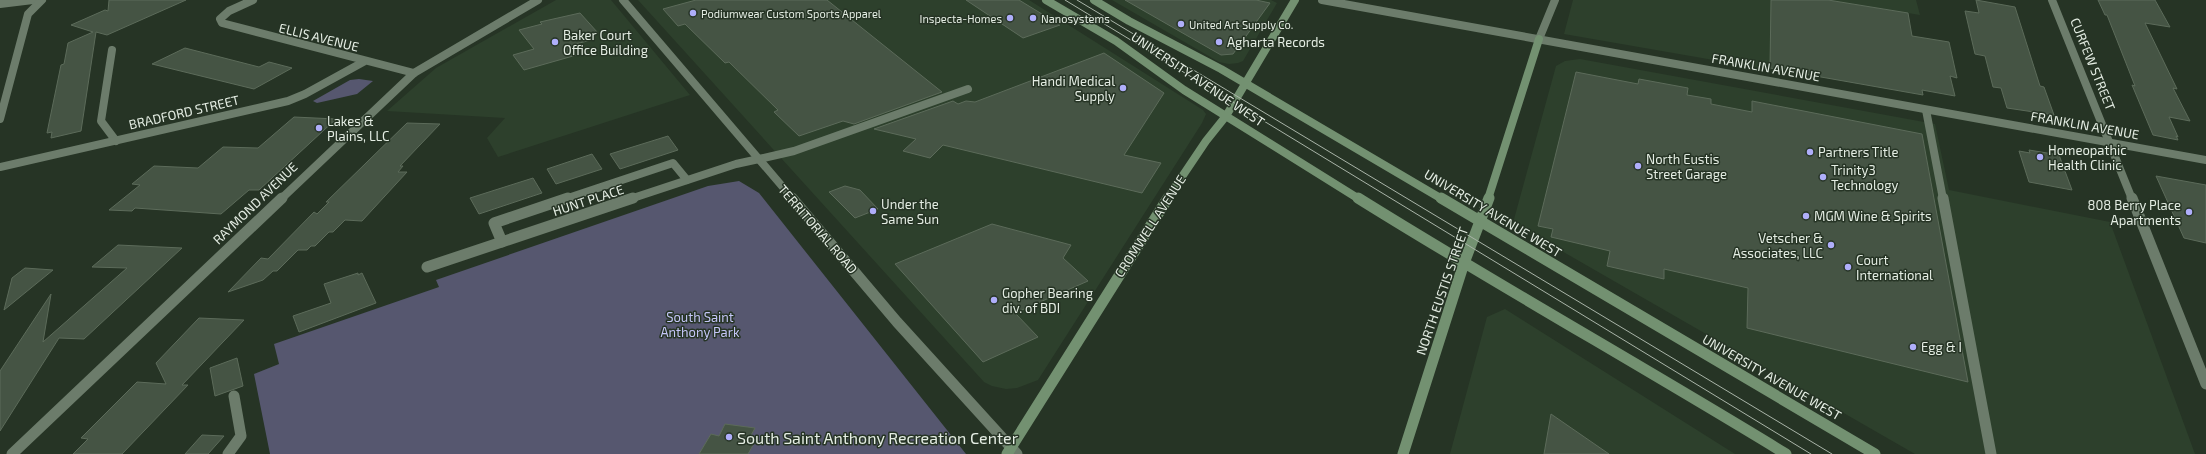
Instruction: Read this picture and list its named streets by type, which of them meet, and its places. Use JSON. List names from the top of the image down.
{
  "streets": {
    "main road": ["UNIVERSITY AVENUE WEST", "CROMWELL AVENUE", "NORTH EUSTIS STREET"],
    "street": [
      "ELLIS AVENUE",
      "CURFEW STREET",
      "FRANKLIN AVENUE",
      "BRADFORD STREET",
      "HUNT PLACE",
      "RAYMOND AVENUE",
      "TERRITORIAL ROAD"
    ]
  },
  "crossings": [
    ["ELLIS AVENUE", "BRADFORD STREET"],
    ["ELLIS AVENUE", "RAYMOND AVENUE"],
    ["CURFEW STREET", "FRANKLIN AVENUE"],
    ["FRANKLIN AVENUE", "NORTH EUSTIS STREET"],
    ["UNIVERSITY AVENUE WEST", "CROMWELL AVENUE"],
    ["UNIVERSITY AVENUE WEST", "NORTH EUSTIS STREET"],
    ["HUNT PLACE", "TERRITORIAL ROAD"],
    ["CROMWELL AVENUE", "TERRITORIAL ROAD"]
  ],
  "parks": ["South Saint Anthony Park"],
  "places": [
    "Podiumwear Custom Sports Apparel",
    "Inspecta-Homes",
    "Nanosystems",
    "United Art Supply Co.",
    "Baker Court Office Building",
    "Agharta Records",
    "Handi Medical Supply",
    "Lakes & Plains, LLC",
    "Partners Title",
    "Homeopathic Health Clinic",
    "North Eustis Street Garage",
    "Trinity3 Technology",
    "Under the Same Sun",
    "808 Berry Place Apartments",
    "MGM Wine & Spirits",
    "Vetscher & Associates, LLC",
    "Court International",
    "Gopher Bearing div. of BDI",
    "Egg & I",
    "South Saint Anthony Recreation Center"
  ]
}
